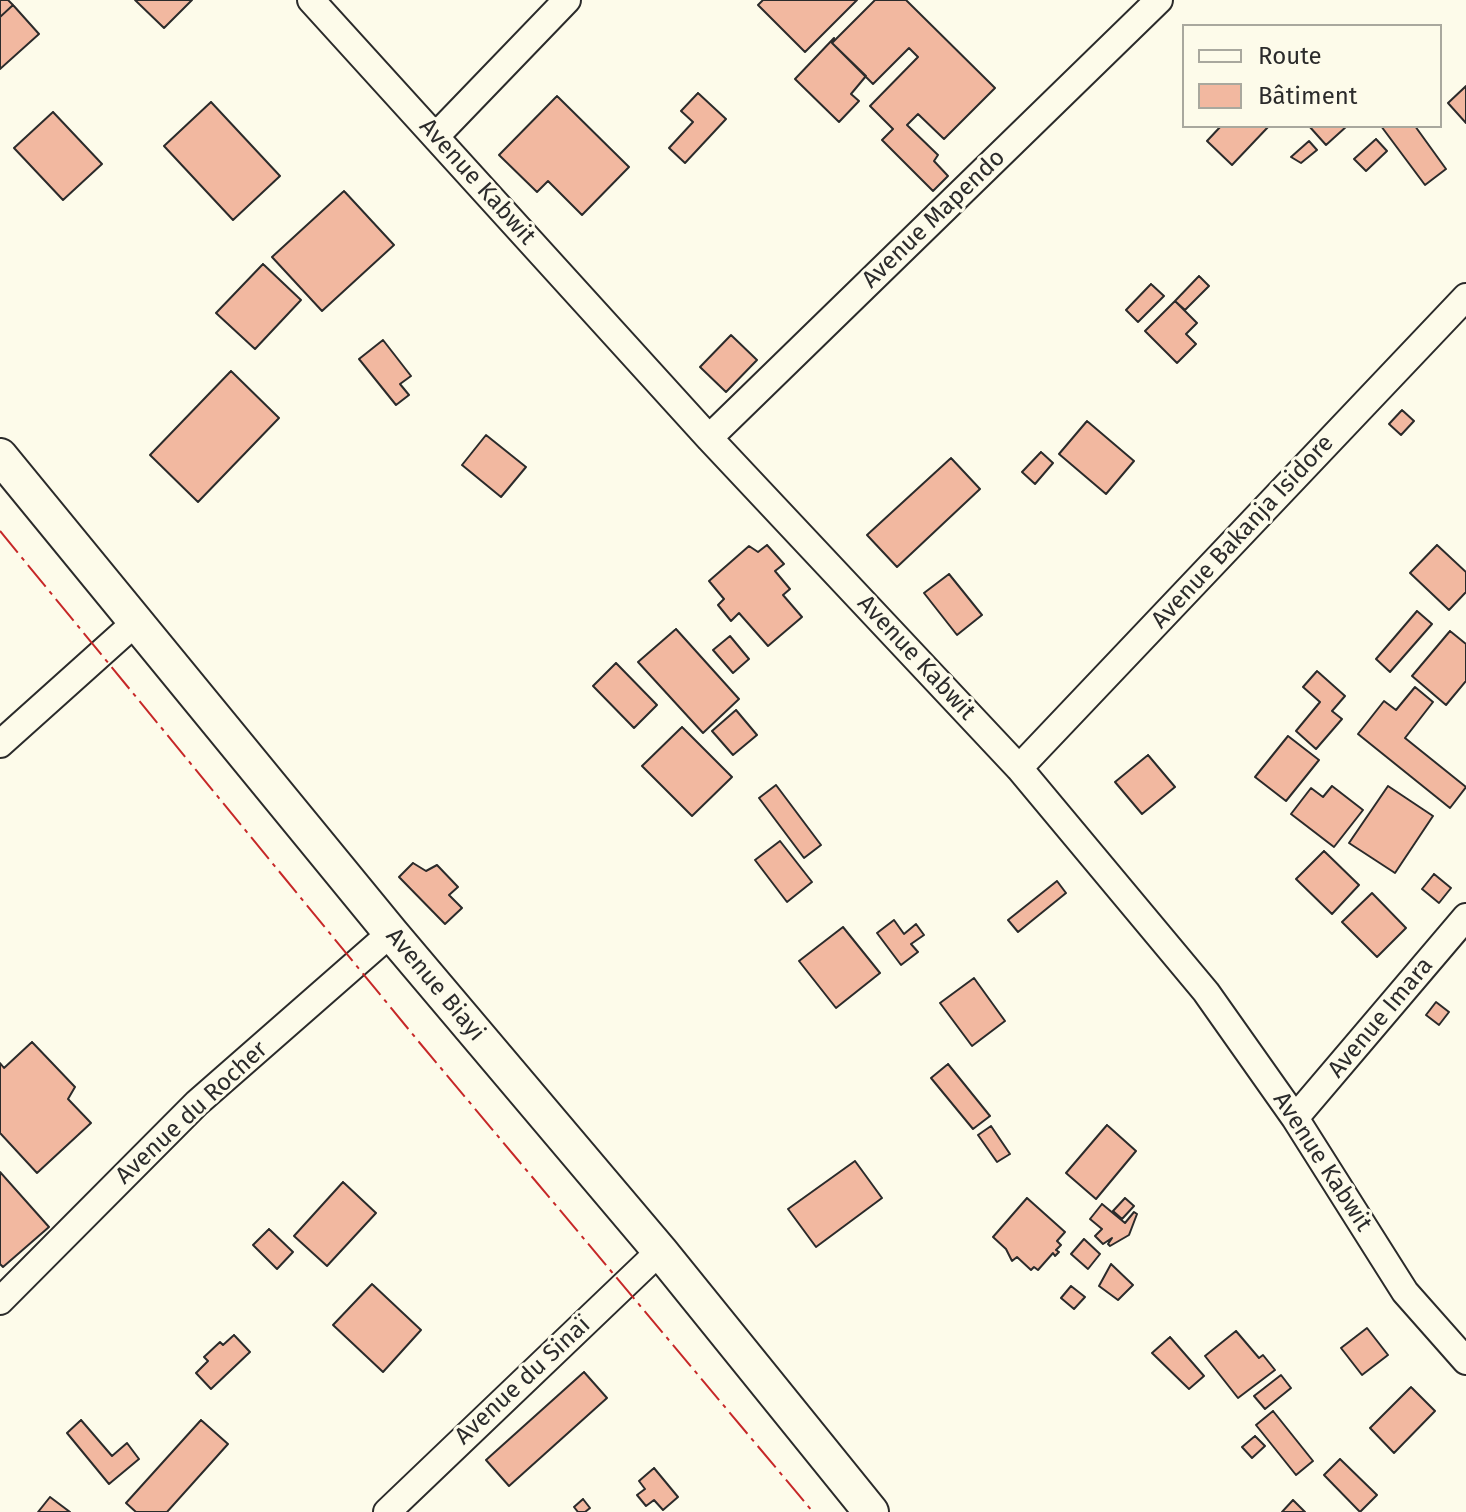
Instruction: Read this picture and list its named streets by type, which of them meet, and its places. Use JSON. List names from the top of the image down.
{
  "streets": {
    "street": [
      "Avenue Kabwit",
      "Avenue Mapendo",
      "Avenue Bakanja Isidore",
      "Avenue Biayi",
      "Avenue Imara",
      "Avenue du Rocher",
      "Avenue du Sinaï"
    ]
  },
  "crossings": [
    ["Avenue Kabwit", "Avenue Mapendo"],
    ["Avenue Kabwit", "Avenue Bakanja Isidore"],
    ["Avenue Kabwit", "Avenue Imara"],
    ["Avenue Biayi", "Avenue du Rocher"],
    ["Avenue Biayi", "Avenue du Sinaï"]
  ],
  "legend": ["Route", "Bâtiment"]
}
